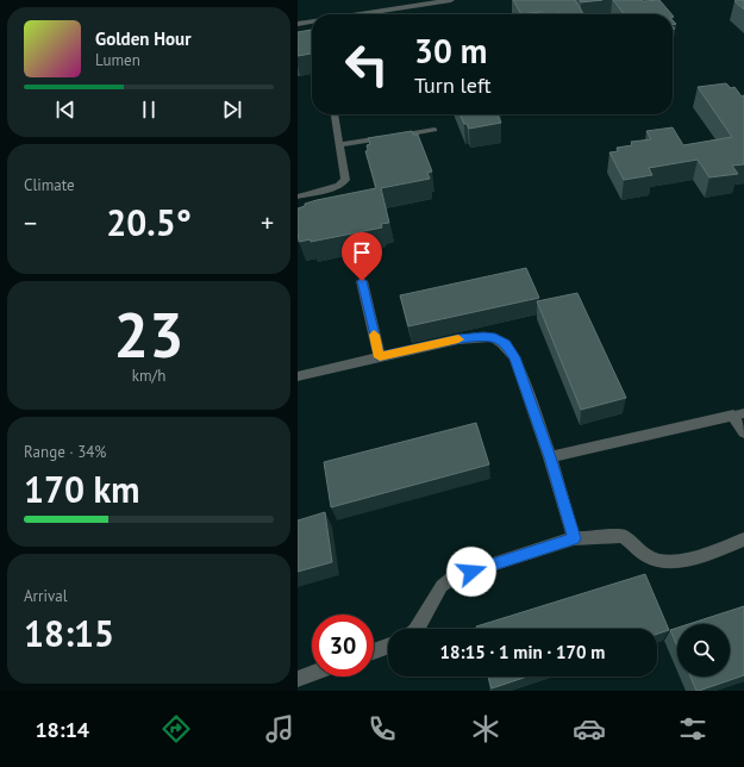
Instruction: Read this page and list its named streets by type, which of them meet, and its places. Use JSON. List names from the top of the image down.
{
  "page": {
    "turn": ["30 m", "Turn left"],
    "song": ["Golden Hour", "Lumen"],
    "tile": [
      "Climate",
      ["23", "km/h"],
      ["Range · 34%", "170 km"],
      ["Arrival", "18:15"]
    ],
    "heat": ["−", "20.5°", "+"],
    "limit": "30",
    "trip": "18:15 · 1 min · 170 m",
    "tabs": "18:14"
  }
}
